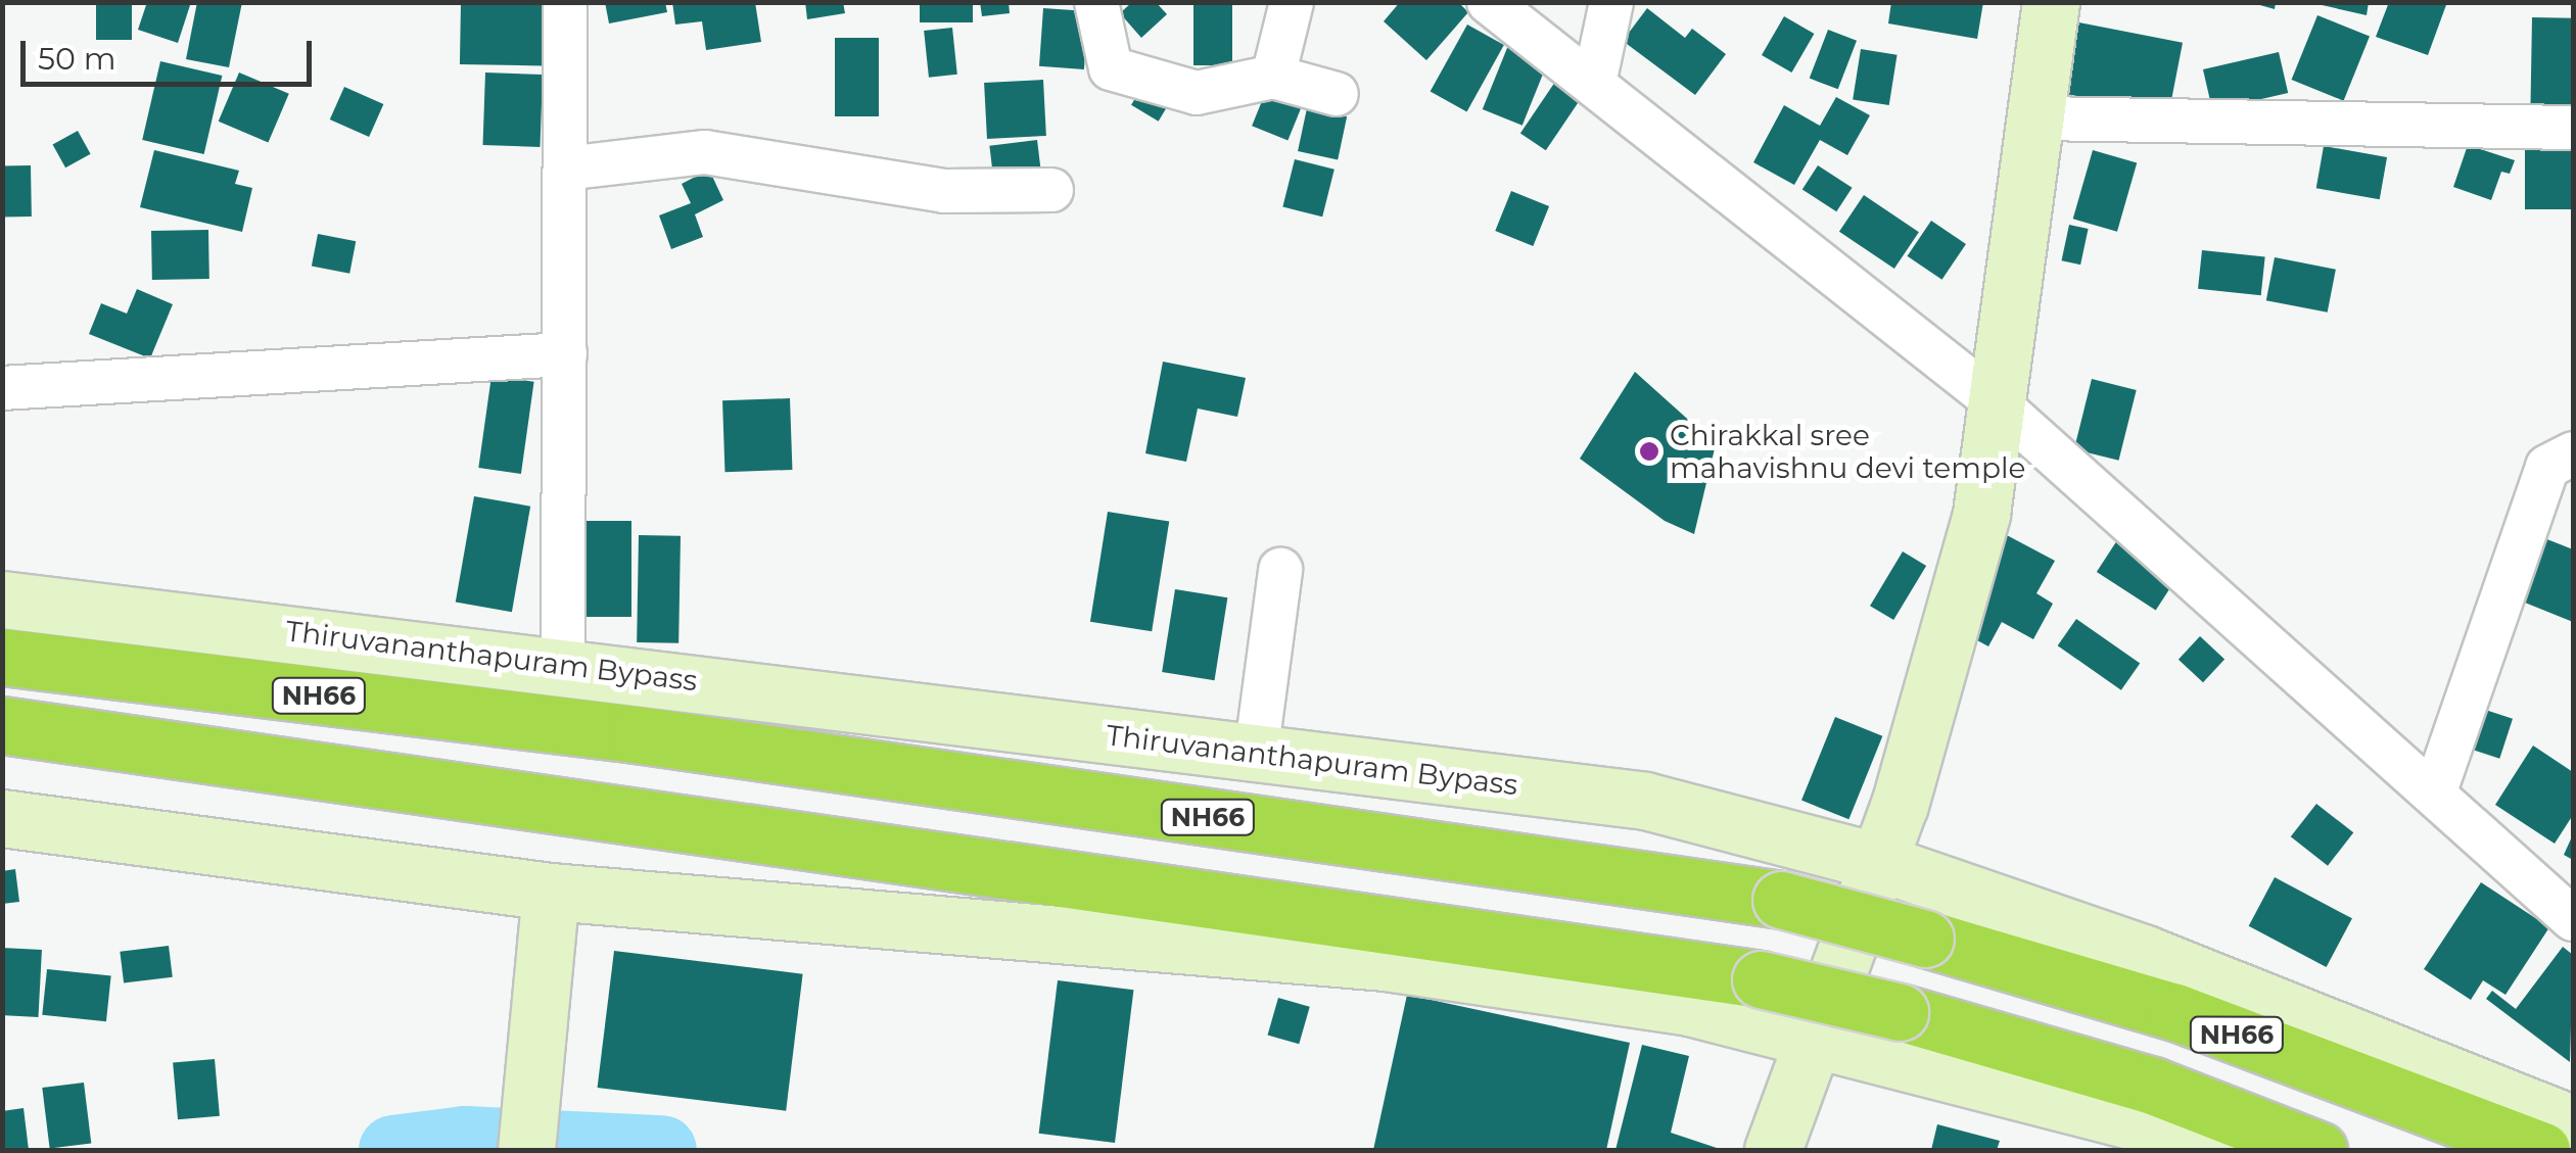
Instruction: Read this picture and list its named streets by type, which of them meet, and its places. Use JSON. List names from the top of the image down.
{
  "streets": {
    "highway": ["NH66"],
    "street": ["Thiruvananthapuram Bypass"]
  },
  "places": ["Chirakkal sree mahavishnu devi temple"],
  "scale_bar": "50 m"
}
